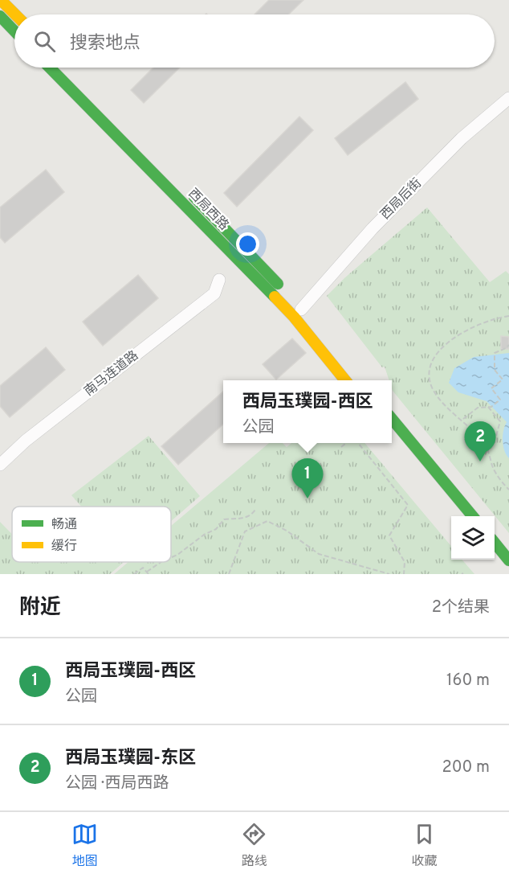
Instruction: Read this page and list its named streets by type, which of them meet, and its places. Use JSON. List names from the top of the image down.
{
  "streets": {
    "street": ["西局后街", "西局西路", "南马连道路"]
  },
  "crossings": [
    ["西局后街", "西局西路"]
  ],
  "legend": ["畅通", "缓行"],
  "page": {
    "search": "搜索地点",
    "popup": ["西局玉璞园-西区", "公园"],
    "pins": ["2", "1"],
    "heading": ["附近", "2个结果"],
    "list": [
      {
        "mark": "1",
        "name": "西局玉璞园-西区",
        "note": "公园",
        "value": "160 m"
      },
      {
        "mark": "2",
        "name": "西局玉璞园-东区",
        "note": "公园 · 西局西路",
        "value": "200 m"
      }
    ],
    "nav": ["地图", "路线", "收藏"]
  }
}
